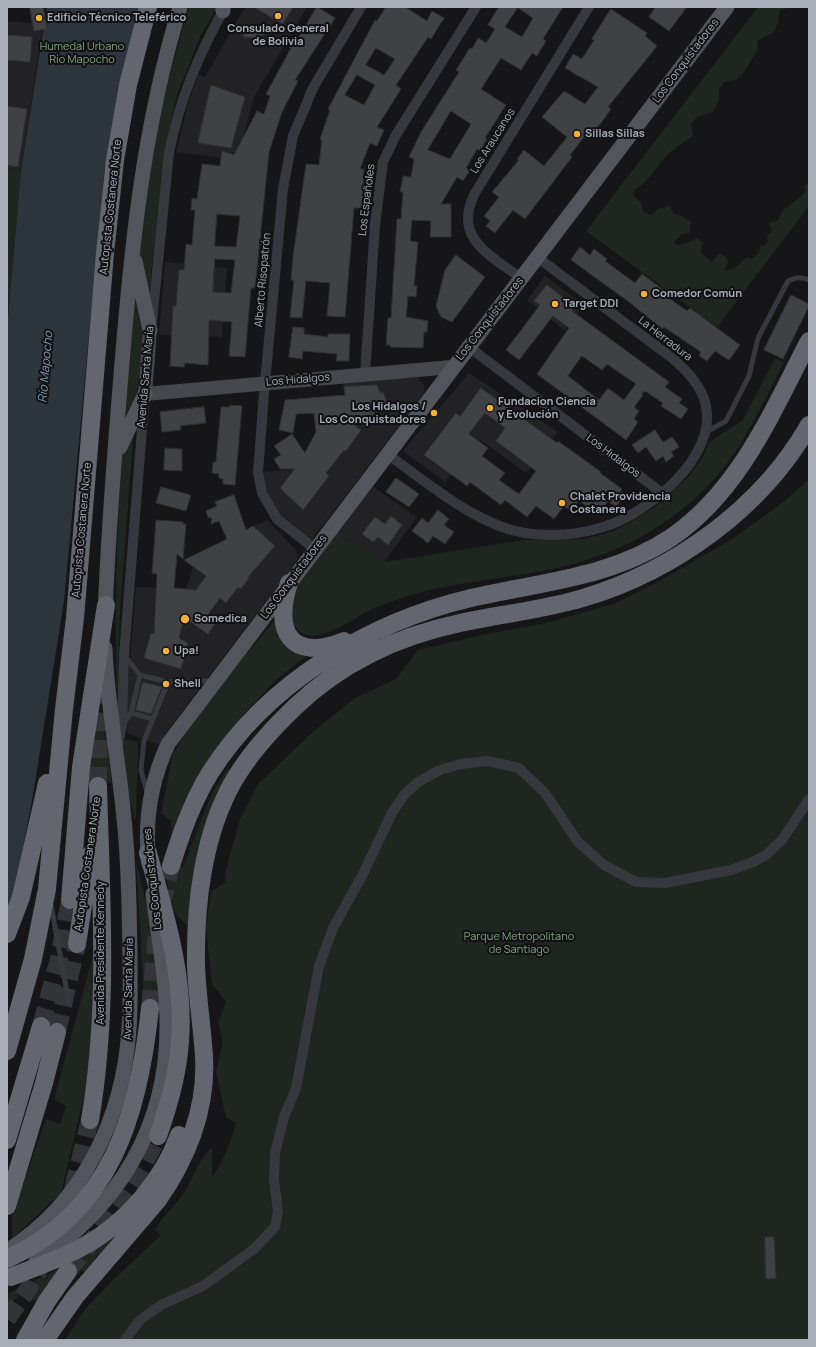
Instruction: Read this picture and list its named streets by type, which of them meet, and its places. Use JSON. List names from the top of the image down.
{
  "streets": {
    "highway": ["Autopista Costanera Norte", "Avenida Presidente Kennedy"],
    "main road": ["Los Conquistadores", "Avenida Santa María"],
    "street": [
      "Los Araucanos",
      "Los Españoles",
      "Alberto Risopatrón",
      "La Herradura",
      "Los Hidalgos"
    ]
  },
  "crossings": [
    ["Los Conquistadores", "Los Araucanos"],
    ["Los Conquistadores", "Alberto Risopatrón"],
    ["Los Conquistadores", "La Herradura"],
    ["Los Conquistadores", "Los Hidalgos"],
    ["Los Españoles", "Los Hidalgos"],
    ["Autopista Costanera Norte", "Avenida Presidente Kennedy"],
    ["Alberto Risopatrón", "Los Hidalgos"],
    ["La Herradura", "Los Hidalgos"],
    ["Avenida Santa María", "Los Hidalgos"]
  ],
  "water": ["Río Mapocho"],
  "parks": ["Humedal Urbano Río Mapocho", "Parque Metropolitano de Santiago"],
  "places": [
    "Consulado General de Bolivia",
    "Edificio Técnico Teleférico",
    "Sillas Sillas",
    "Comedor Común",
    "Target DDI",
    "Fundacion Ciencia y Evolución",
    "Los Hidalgos / Los Conquistadores",
    "Chalet Providencia Costanera",
    "Somedica",
    "Upa!",
    "Shell"
  ]
}
